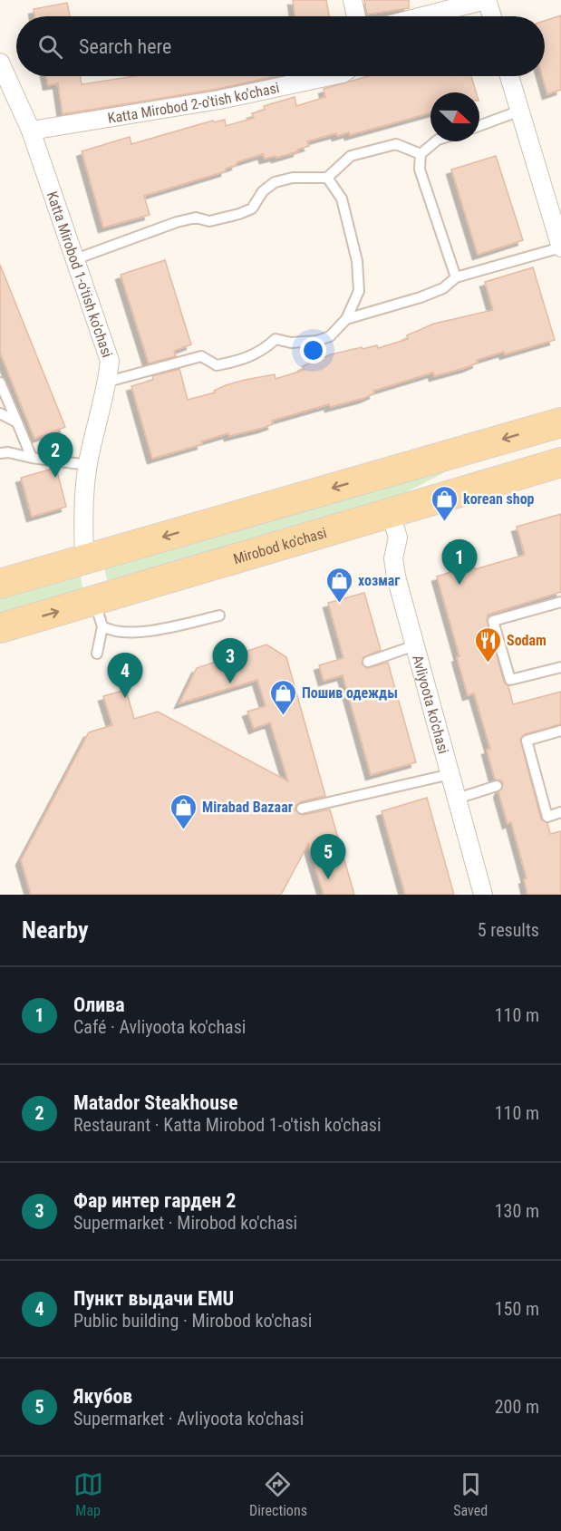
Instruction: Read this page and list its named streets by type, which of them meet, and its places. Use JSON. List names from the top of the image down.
{
  "streets": {
    "main road": ["Mirobod ko'chasi"],
    "street": ["Katta Mirobod 2-o'tish ko'chasi", "Katta Mirobod 1-o'tish ko'chasi", "Avliyoota ko'chasi"]
  },
  "crossings": [
    ["Katta Mirobod 2-o'tish ko'chasi", "Katta Mirobod 1-o'tish ko'chasi"],
    ["Mirobod ko'chasi", "Avliyoota ko'chasi"]
  ],
  "places": {
    "shop": [
      "korean shop",
      "хозмаг",
      "Пошив одежды",
      "Mirabad Bazaar"
    ],
    "restaurant": ["Sodam"]
  },
  "north": "right",
  "page": {
    "search": "Search here",
    "pins": [
      "2",
      "1",
      "3",
      "4",
      "5"
    ],
    "heading": ["Nearby", "5 results"],
    "list": [
      {
        "mark": "1",
        "name": "Олива",
        "note": "Café · Avliyoota ko'chasi",
        "value": "110 m"
      },
      {
        "mark": "2",
        "name": "Matador Steakhouse",
        "note": "Restaurant · Katta Mirobod 1-o'tish ko'chasi",
        "value": "110 m"
      },
      {
        "mark": "3",
        "name": "Фар интер гарден 2",
        "note": "Supermarket · Mirobod ko'chasi",
        "value": "130 m"
      },
      {
        "mark": "4",
        "name": "Пункт выдачи EMU",
        "note": "Public building · Mirobod ko'chasi",
        "value": "150 m"
      },
      {
        "mark": "5",
        "name": "Якубов",
        "note": "Supermarket · Avliyoota ko'chasi",
        "value": "200 m"
      }
    ],
    "nav": ["Map", "Directions", "Saved"]
  }
}
